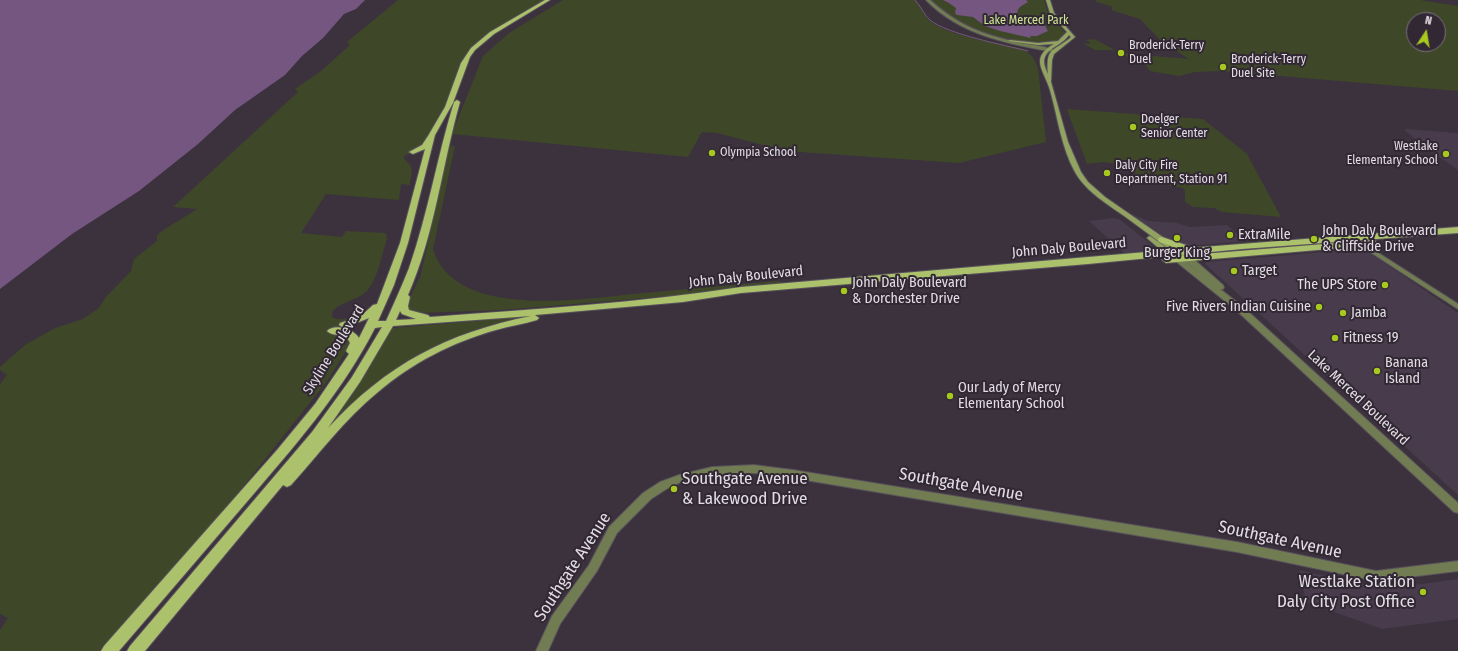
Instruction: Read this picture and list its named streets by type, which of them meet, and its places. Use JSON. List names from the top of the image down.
{
  "streets": {
    "main road": ["John Daly Boulevard", "Skyline Boulevard", "Lake Merced Boulevard"],
    "street": ["Southgate Avenue"]
  },
  "crossings": [
    ["John Daly Boulevard", "Skyline Boulevard"],
    ["John Daly Boulevard", "Lake Merced Boulevard"]
  ],
  "parks": ["Lake Merced Park"],
  "places": [
    "Broderick-Terry Duel",
    "Broderick-Terry Duel Site",
    "Doelger Senior Center",
    "Olympia School",
    "Westlake Elementary School",
    "Daly City Fire Department, Station 91",
    "ExtraMile",
    "Burger King",
    "John Daly Boulevard & Cliffside Drive",
    "Target",
    "The UPS Store",
    "John Daly Boulevard & Dorchester Drive",
    "Five Rivers Indian Cuisine",
    "Jamba",
    "Fitness 19",
    "Banana Island",
    "Our Lady of Mercy Elementary School",
    "Southgate Avenue & Lakewood Drive",
    "Westlake Station Daly City Post Office"
  ],
  "north": "top"
}
